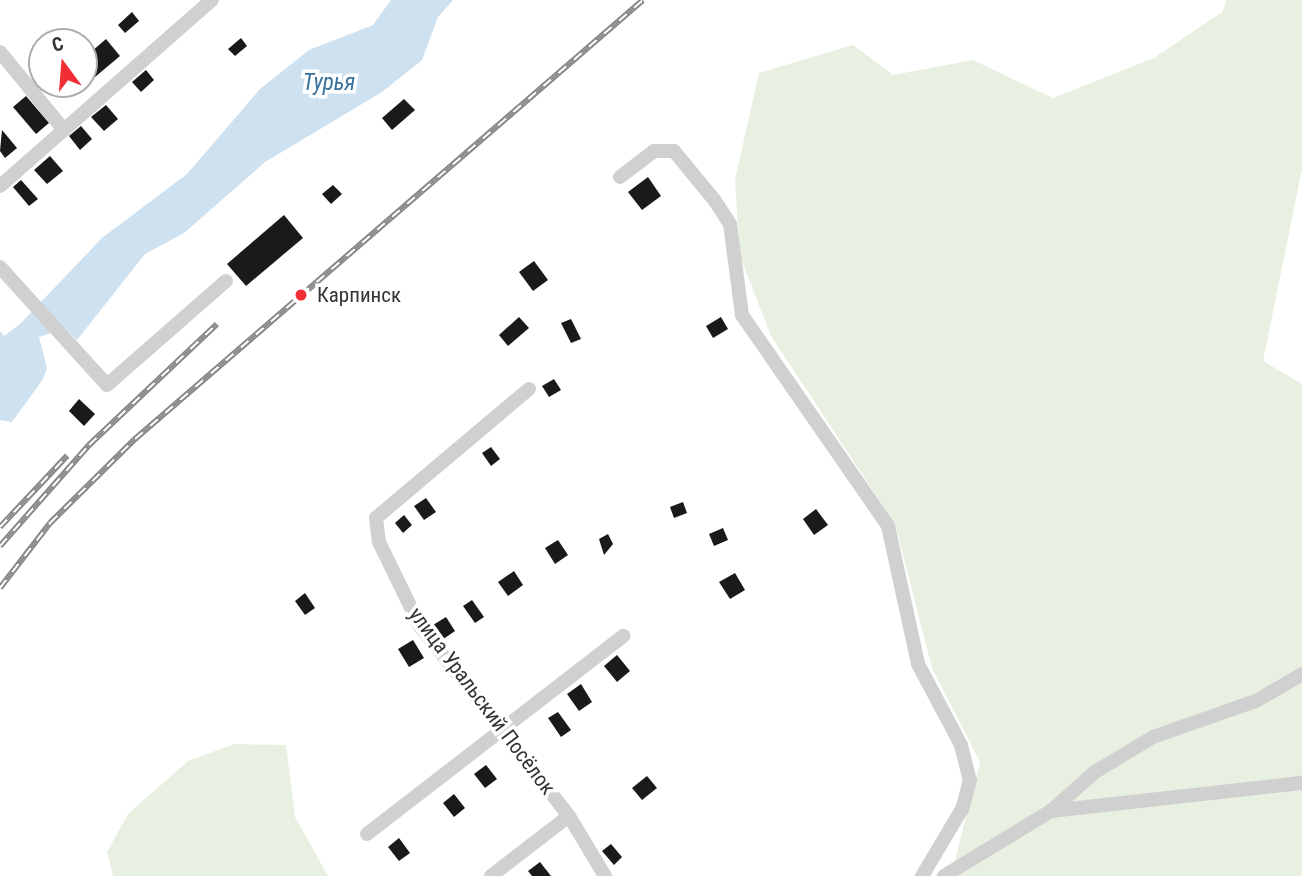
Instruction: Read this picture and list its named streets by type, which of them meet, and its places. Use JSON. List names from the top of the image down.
{
  "streets": {
    "street": ["улица Уральский Посёлок"]
  },
  "water": ["Турья"],
  "places": ["Карпинск"],
  "north": "top"
}
